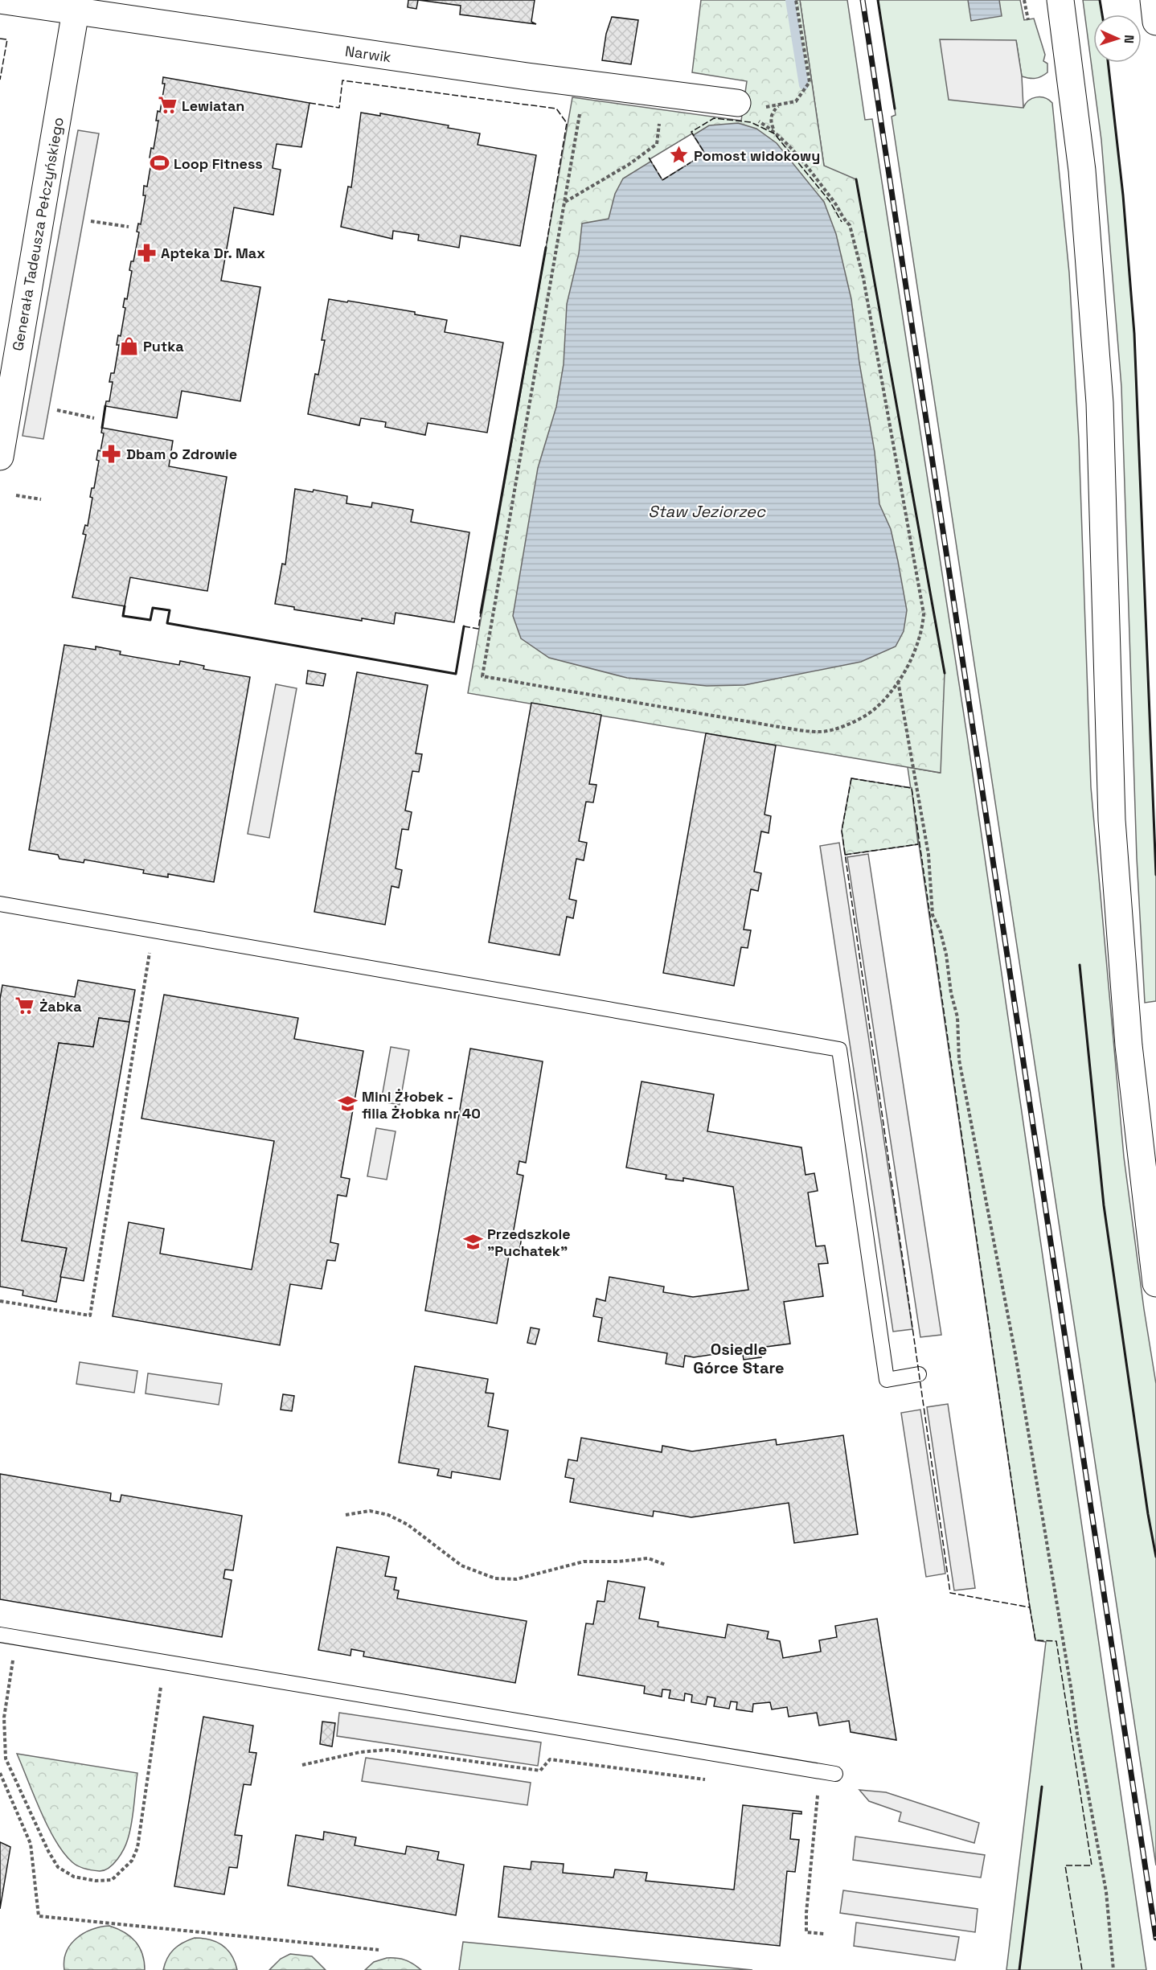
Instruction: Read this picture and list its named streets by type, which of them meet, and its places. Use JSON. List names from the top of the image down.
{
  "streets": {
    "main road": ["Narwik", "Generała Tadeusza Pełczyńskiego"]
  },
  "crossings": [
    ["Narwik", "Generała Tadeusza Pełczyńskiego"]
  ],
  "districts": ["Osiedle Górce Stare"],
  "water": ["Staw Jeziorzec"],
  "places": {
    "supermarket": ["Lewiatan", "Żabka"],
    "place": ["Pomost widokowy"],
    "sports": ["Loop Fitness"],
    "pharmacy": ["Apteka Dr. Max", "Dbam o Zdrowie"],
    "shop": ["Putka"],
    "school or university": ["Mini Żłobek - filia Żłobka nr 40", "Przedszkole \"Puchatek\""]
  },
  "north": "right"
}
